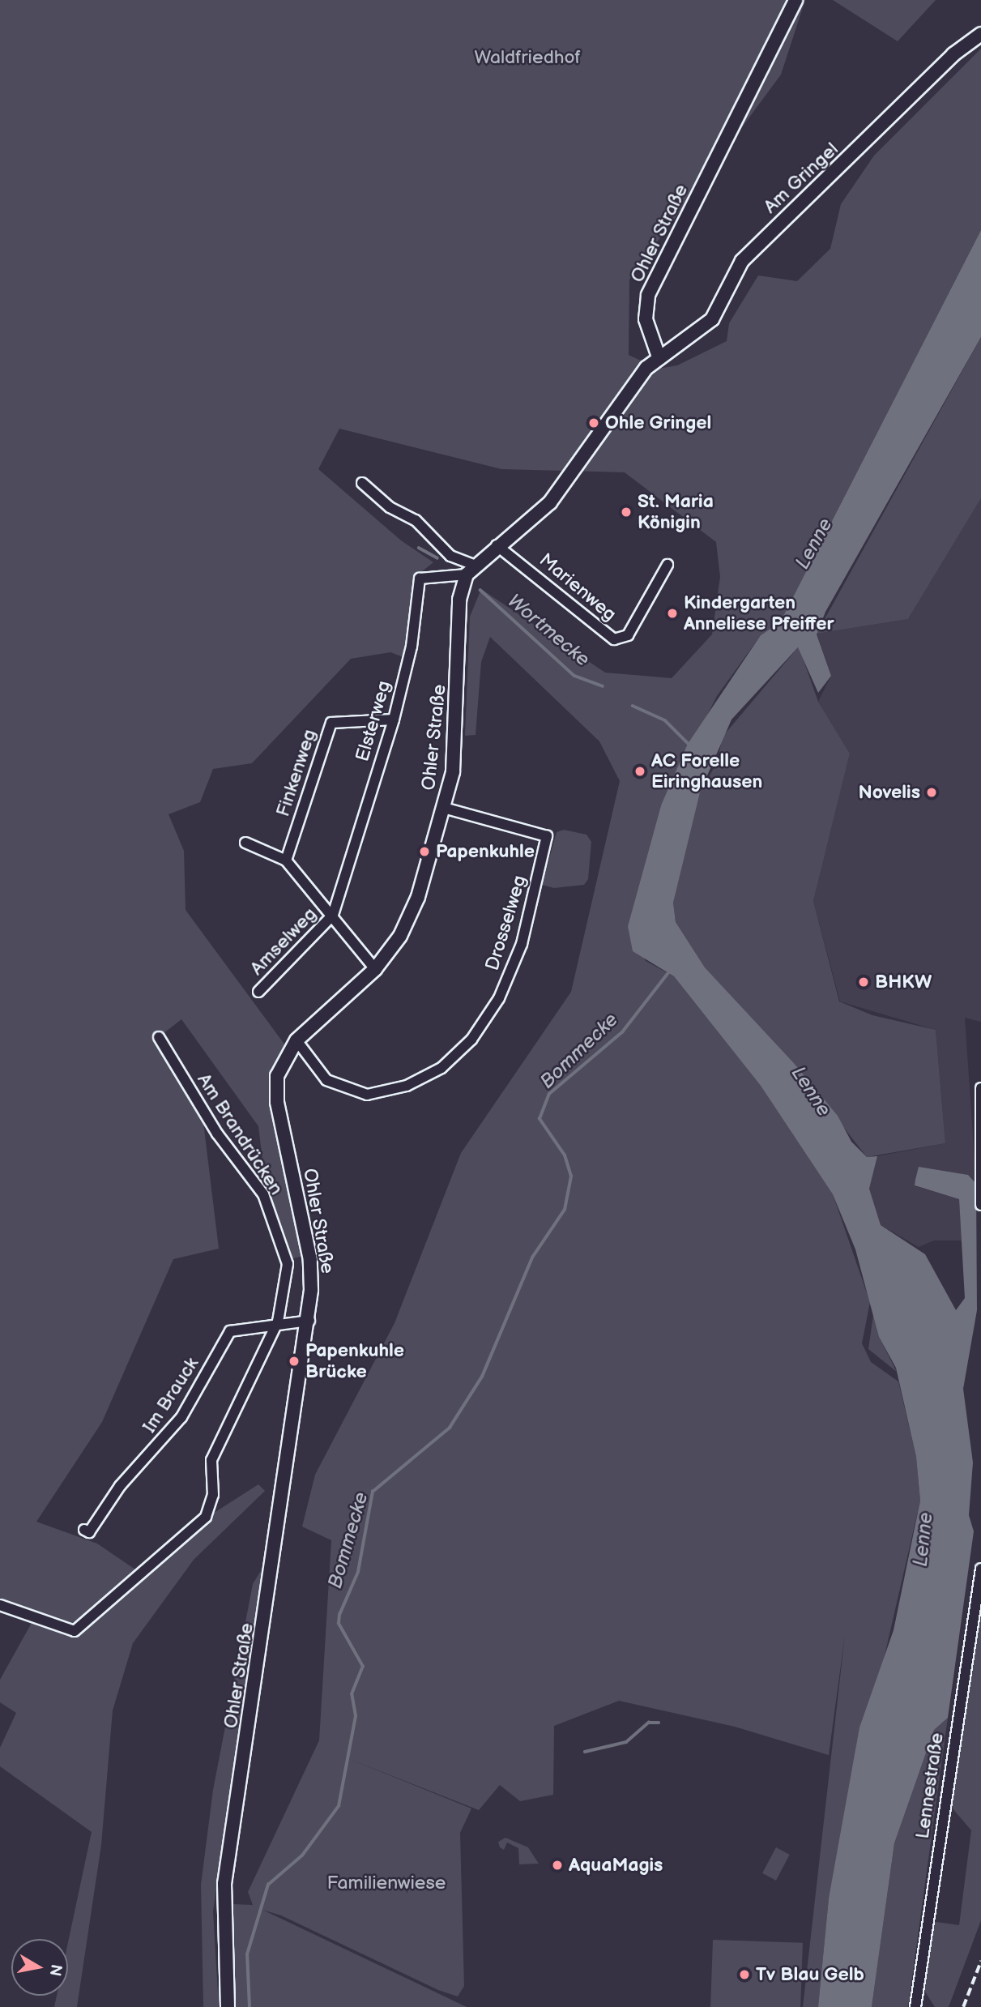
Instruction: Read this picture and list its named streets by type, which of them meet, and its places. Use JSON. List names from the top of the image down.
{
  "streets": {
    "street": [
      "Am Gringel",
      "Ohler Straße",
      "Marienweg",
      "Elsterweg",
      "Finkenweg",
      "Drosselweg",
      "Amselweg",
      "Am Brandrücken",
      "Im Brauck",
      "Lennestraße"
    ]
  },
  "crossings": [
    ["Am Gringel", "Ohler Straße"],
    ["Ohler Straße", "Elsterweg"],
    ["Ohler Straße", "Drosselweg"],
    ["Ohler Straße", "Amselweg"],
    ["Ohler Straße", "Im Brauck"],
    ["Elsterweg", "Finkenweg"],
    ["Elsterweg", "Amselweg"],
    ["Finkenweg", "Amselweg"],
    ["Am Brandrücken", "Im Brauck"]
  ],
  "water": ["Lenne", "Wortmecke", "Bommecke"],
  "parks": ["Waldfriedhof", "Familienwiese"],
  "places": [
    "Ohle Gringel",
    "St. Maria Königin",
    "Kindergarten Anneliese Pfeiffer",
    "AC Forelle Eiringhausen",
    "Novelis",
    "Papenkuhle",
    "BHKW",
    "Papenkuhle Brücke",
    "AquaMagis",
    "Tv Blau Gelb"
  ],
  "north": "right"
}
